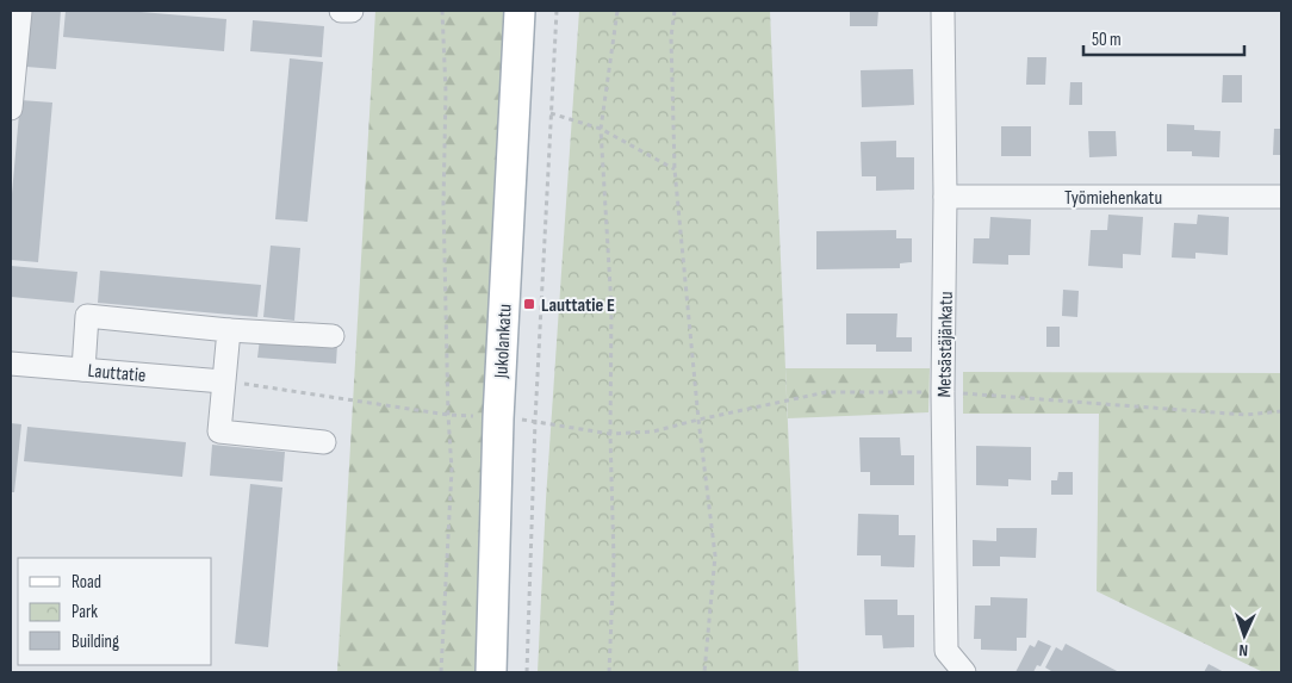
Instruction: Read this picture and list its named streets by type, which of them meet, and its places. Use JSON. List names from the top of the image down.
{
  "streets": {
    "main road": ["Jukolankatu"],
    "street": ["Työmiehenkatu", "Metsästäjänkatu", "Lauttatie"]
  },
  "crossings": [
    ["Työmiehenkatu", "Metsästäjänkatu"]
  ],
  "places": {
    "transit": ["Lauttatie E"]
  },
  "legend": ["Road", "Park", "Building"],
  "scale_bar": "50 m",
  "north": "bottom"
}
